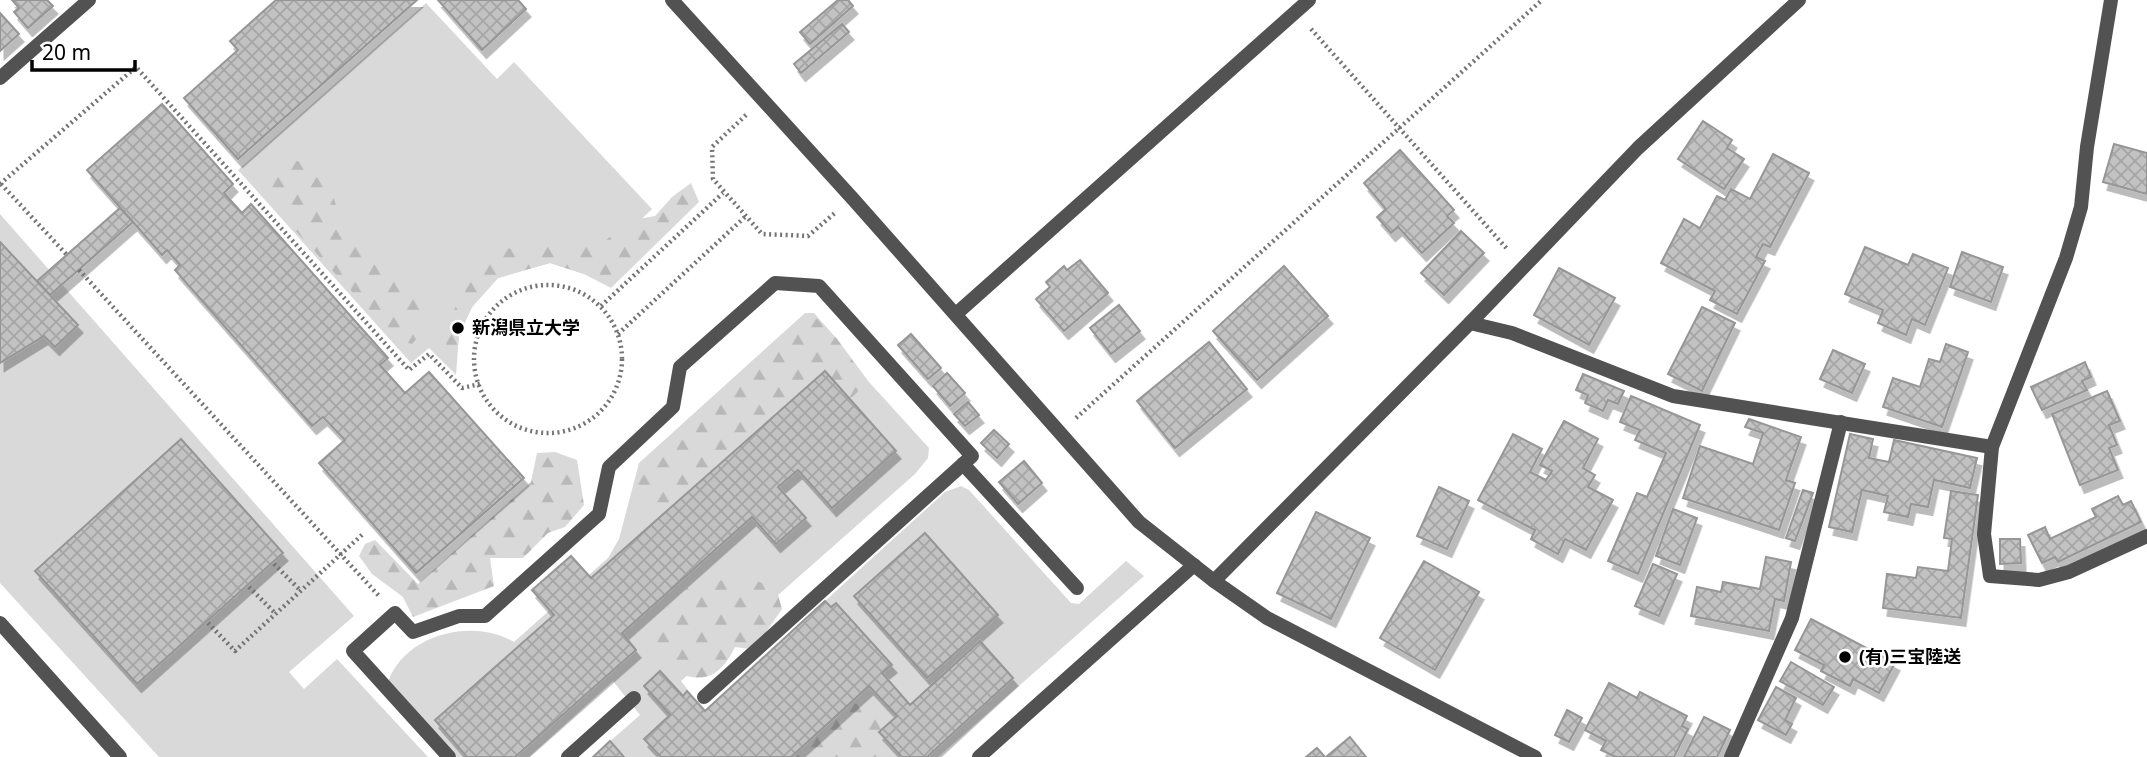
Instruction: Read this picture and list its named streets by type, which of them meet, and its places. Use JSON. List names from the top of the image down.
{
  "places": ["新潟県立大学", "(有)三宝陸送"],
  "scale_bar": "20 m"
}
